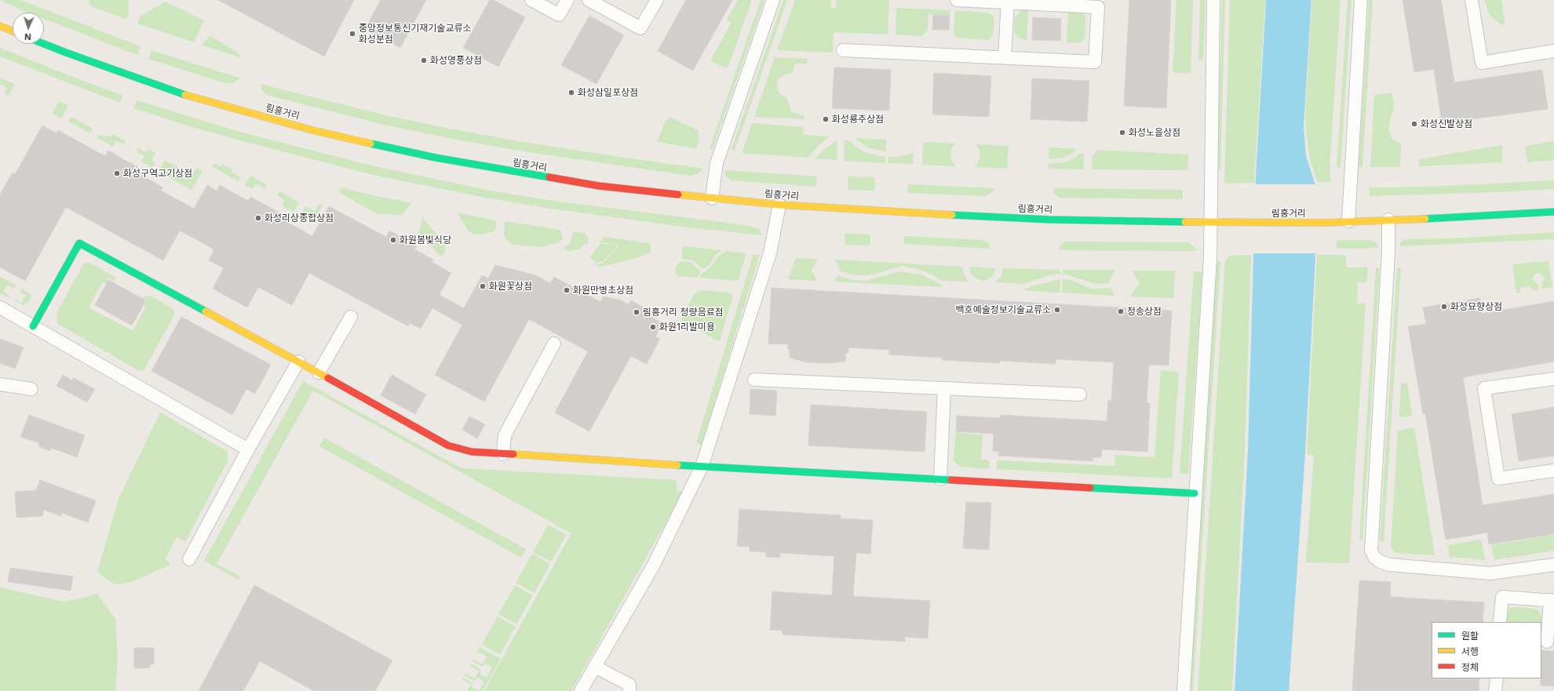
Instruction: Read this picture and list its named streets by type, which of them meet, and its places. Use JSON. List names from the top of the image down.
{
  "streets": {
    "main road": ["림흥거리"]
  },
  "places": [
    "중앙정보통신기재기술교류소 화성분점",
    "화성영풍상점",
    "화성삼일포상점",
    "화성룡주상점",
    "화성신발상점",
    "화성노을상점",
    "화성구역고기상점",
    "화성리상종합상점",
    "화원봄빛식당",
    "화원꽃상점",
    "화원만병초상점",
    "화성묘향상점",
    "백호예술정보기술교류소",
    "청송상점",
    "림흥거리 청량음료점",
    "화원1리발미용"
  ],
  "legend": ["원활", "서행", "정체"],
  "north": "bottom"
}
